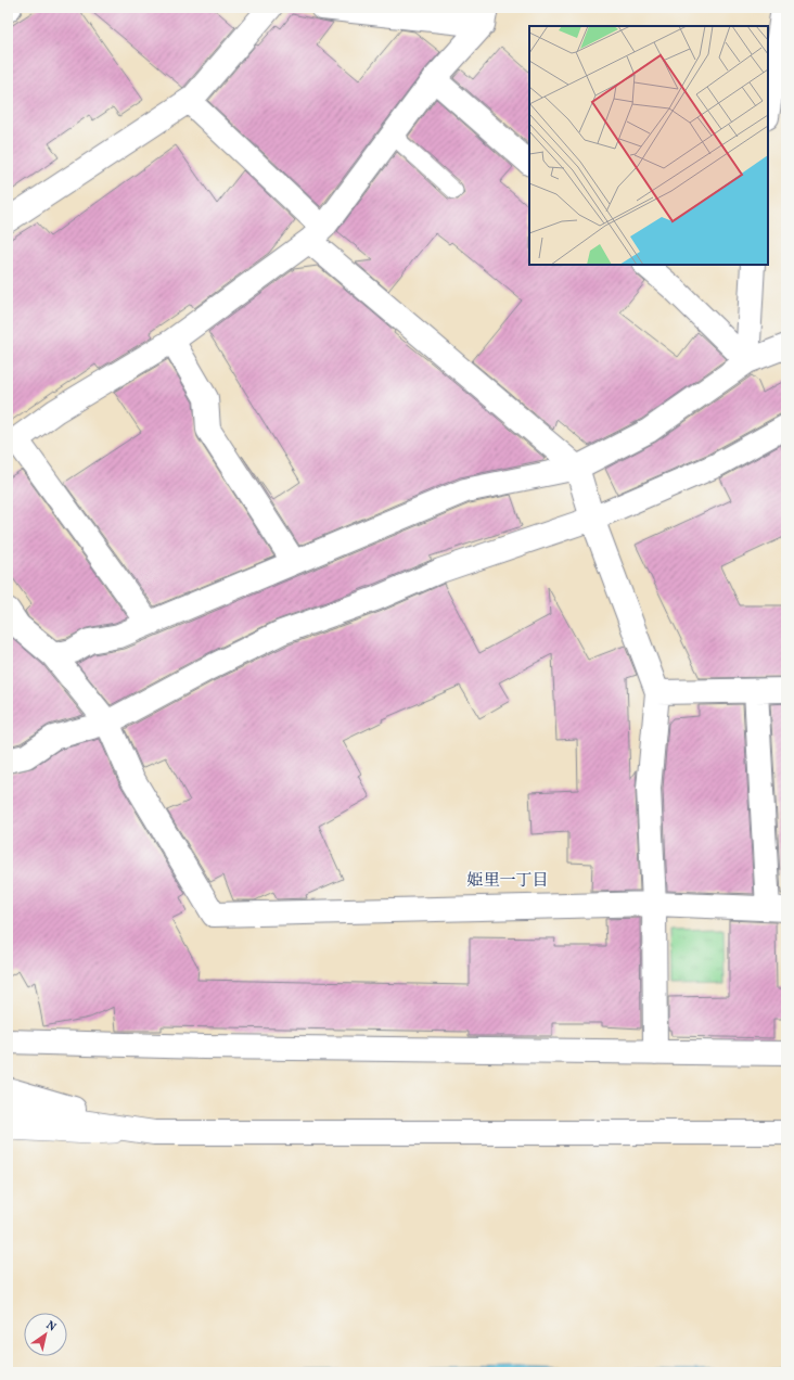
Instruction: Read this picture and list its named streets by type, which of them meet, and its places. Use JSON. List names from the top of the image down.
{
  "districts": ["姫里一丁目"],
  "north": "top right"
}
